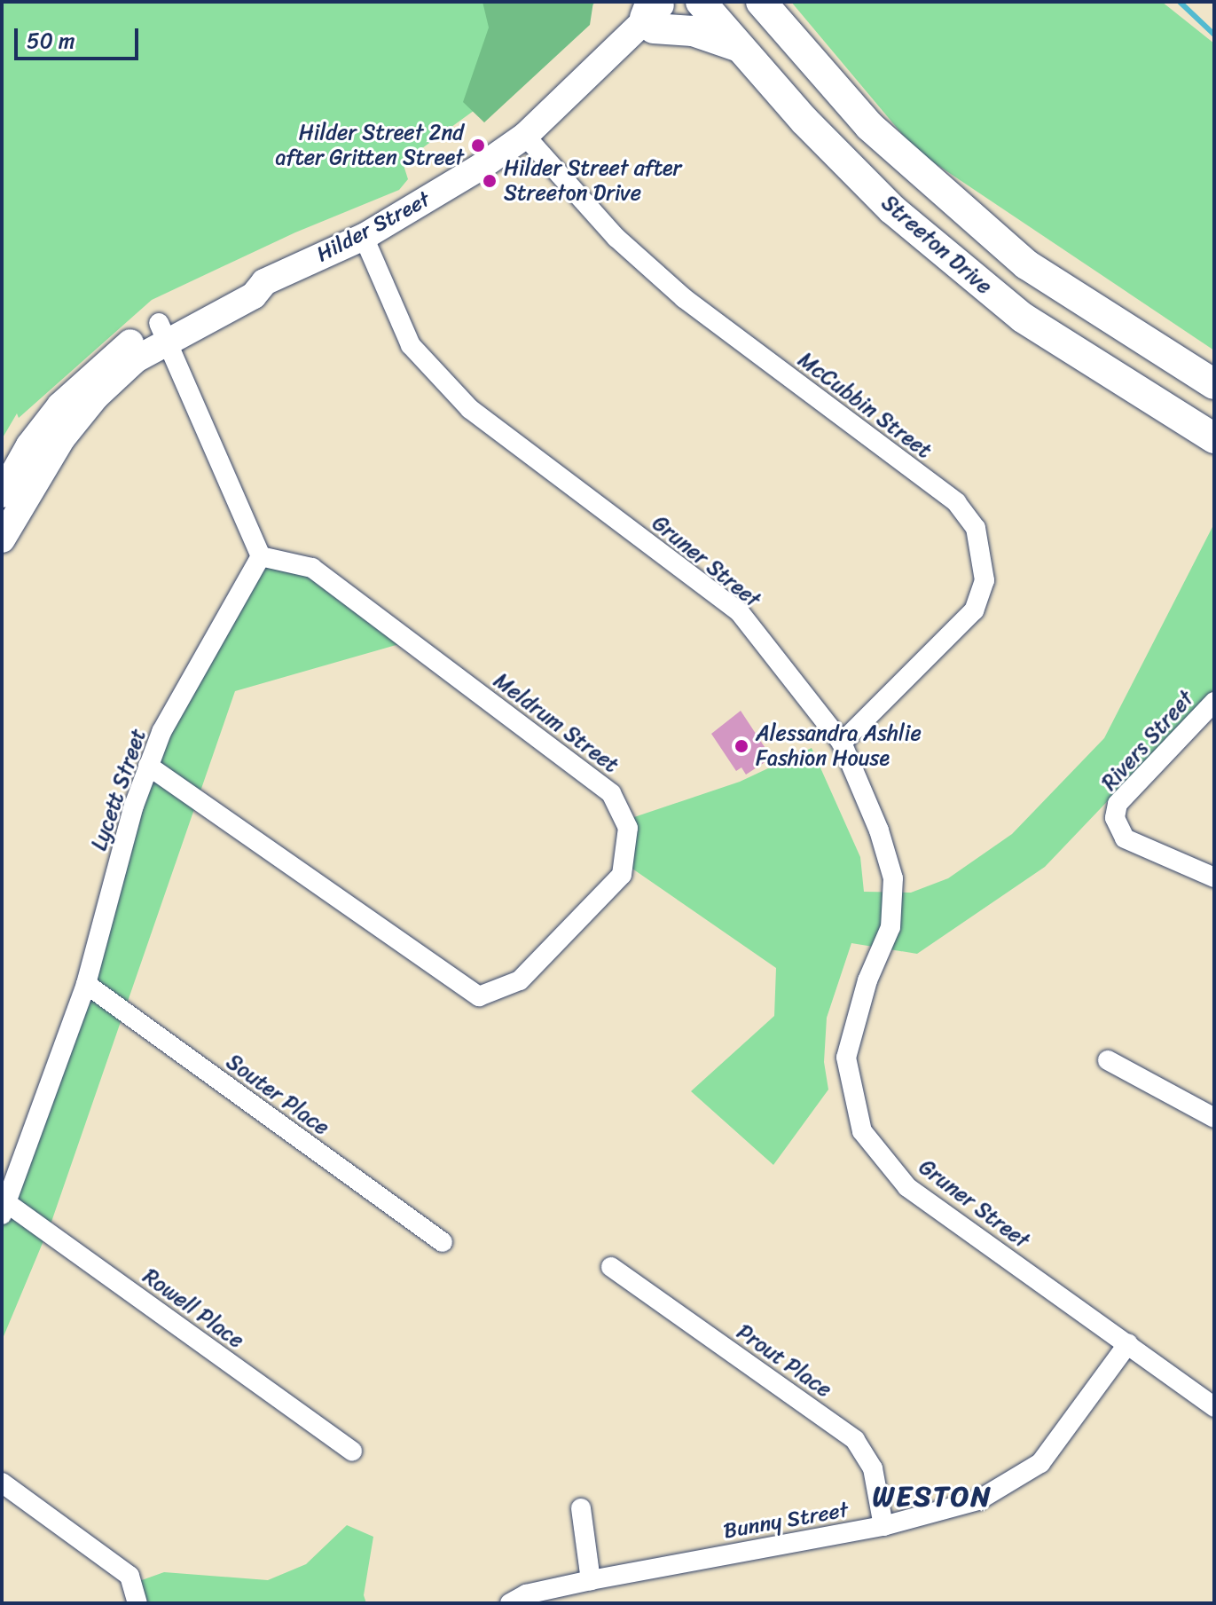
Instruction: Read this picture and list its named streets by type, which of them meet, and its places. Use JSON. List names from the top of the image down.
{
  "streets": {
    "main road": ["Streeton Drive"],
    "street": [
      "Hilder Street",
      "McCubbin Street",
      "Gruner Street",
      "Meldrum Street",
      "Rivers Street",
      "Lycett Street",
      "Souter Place",
      "Rowell Place",
      "Prout Place",
      "Bunny Street"
    ]
  },
  "crossings": [
    ["Hilder Street", "McCubbin Street"],
    ["Hilder Street", "Gruner Street"],
    ["McCubbin Street", "Gruner Street"],
    ["Gruner Street", "Bunny Street"],
    ["Meldrum Street", "Lycett Street"],
    ["Lycett Street", "Souter Place"],
    ["Lycett Street", "Rowell Place"],
    ["Prout Place", "Bunny Street"]
  ],
  "districts": ["WESTON"],
  "places": ["Hilder Street 2nd after Gritten Street", "Hilder Street after Streeton Drive", "Alessandra Ashlie Fashion House"],
  "scale_bar": "50 m"
}
